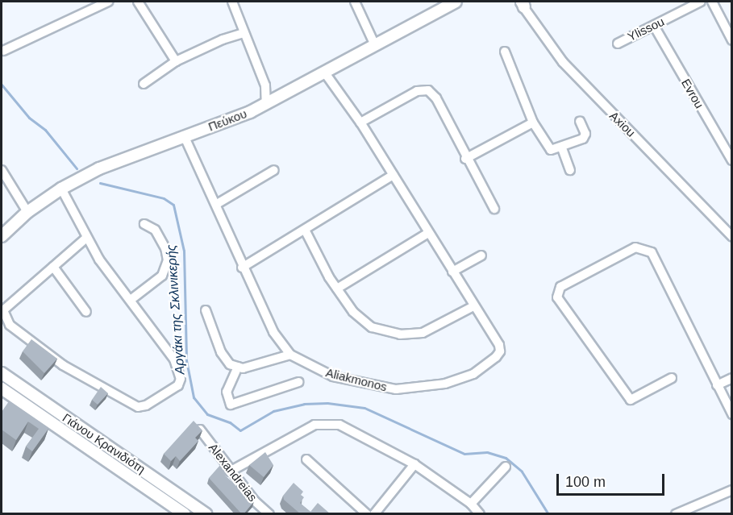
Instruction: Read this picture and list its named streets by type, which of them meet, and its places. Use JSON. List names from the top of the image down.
{
  "streets": {
    "main road": ["Πεύκου", "Γιάνου Κρανιδιότη"],
    "street": [
      "Ylissou",
      "Evrou",
      "Axiou",
      "Aliakmonos",
      "Alexandreias"
    ]
  },
  "crossings": [
    ["Ylissou", "Evrou"],
    ["Πεύκου", "Aliakmonos"]
  ],
  "water": ["Αργάκι της Σκλινικερής"],
  "scale_bar": "100 m"
}
